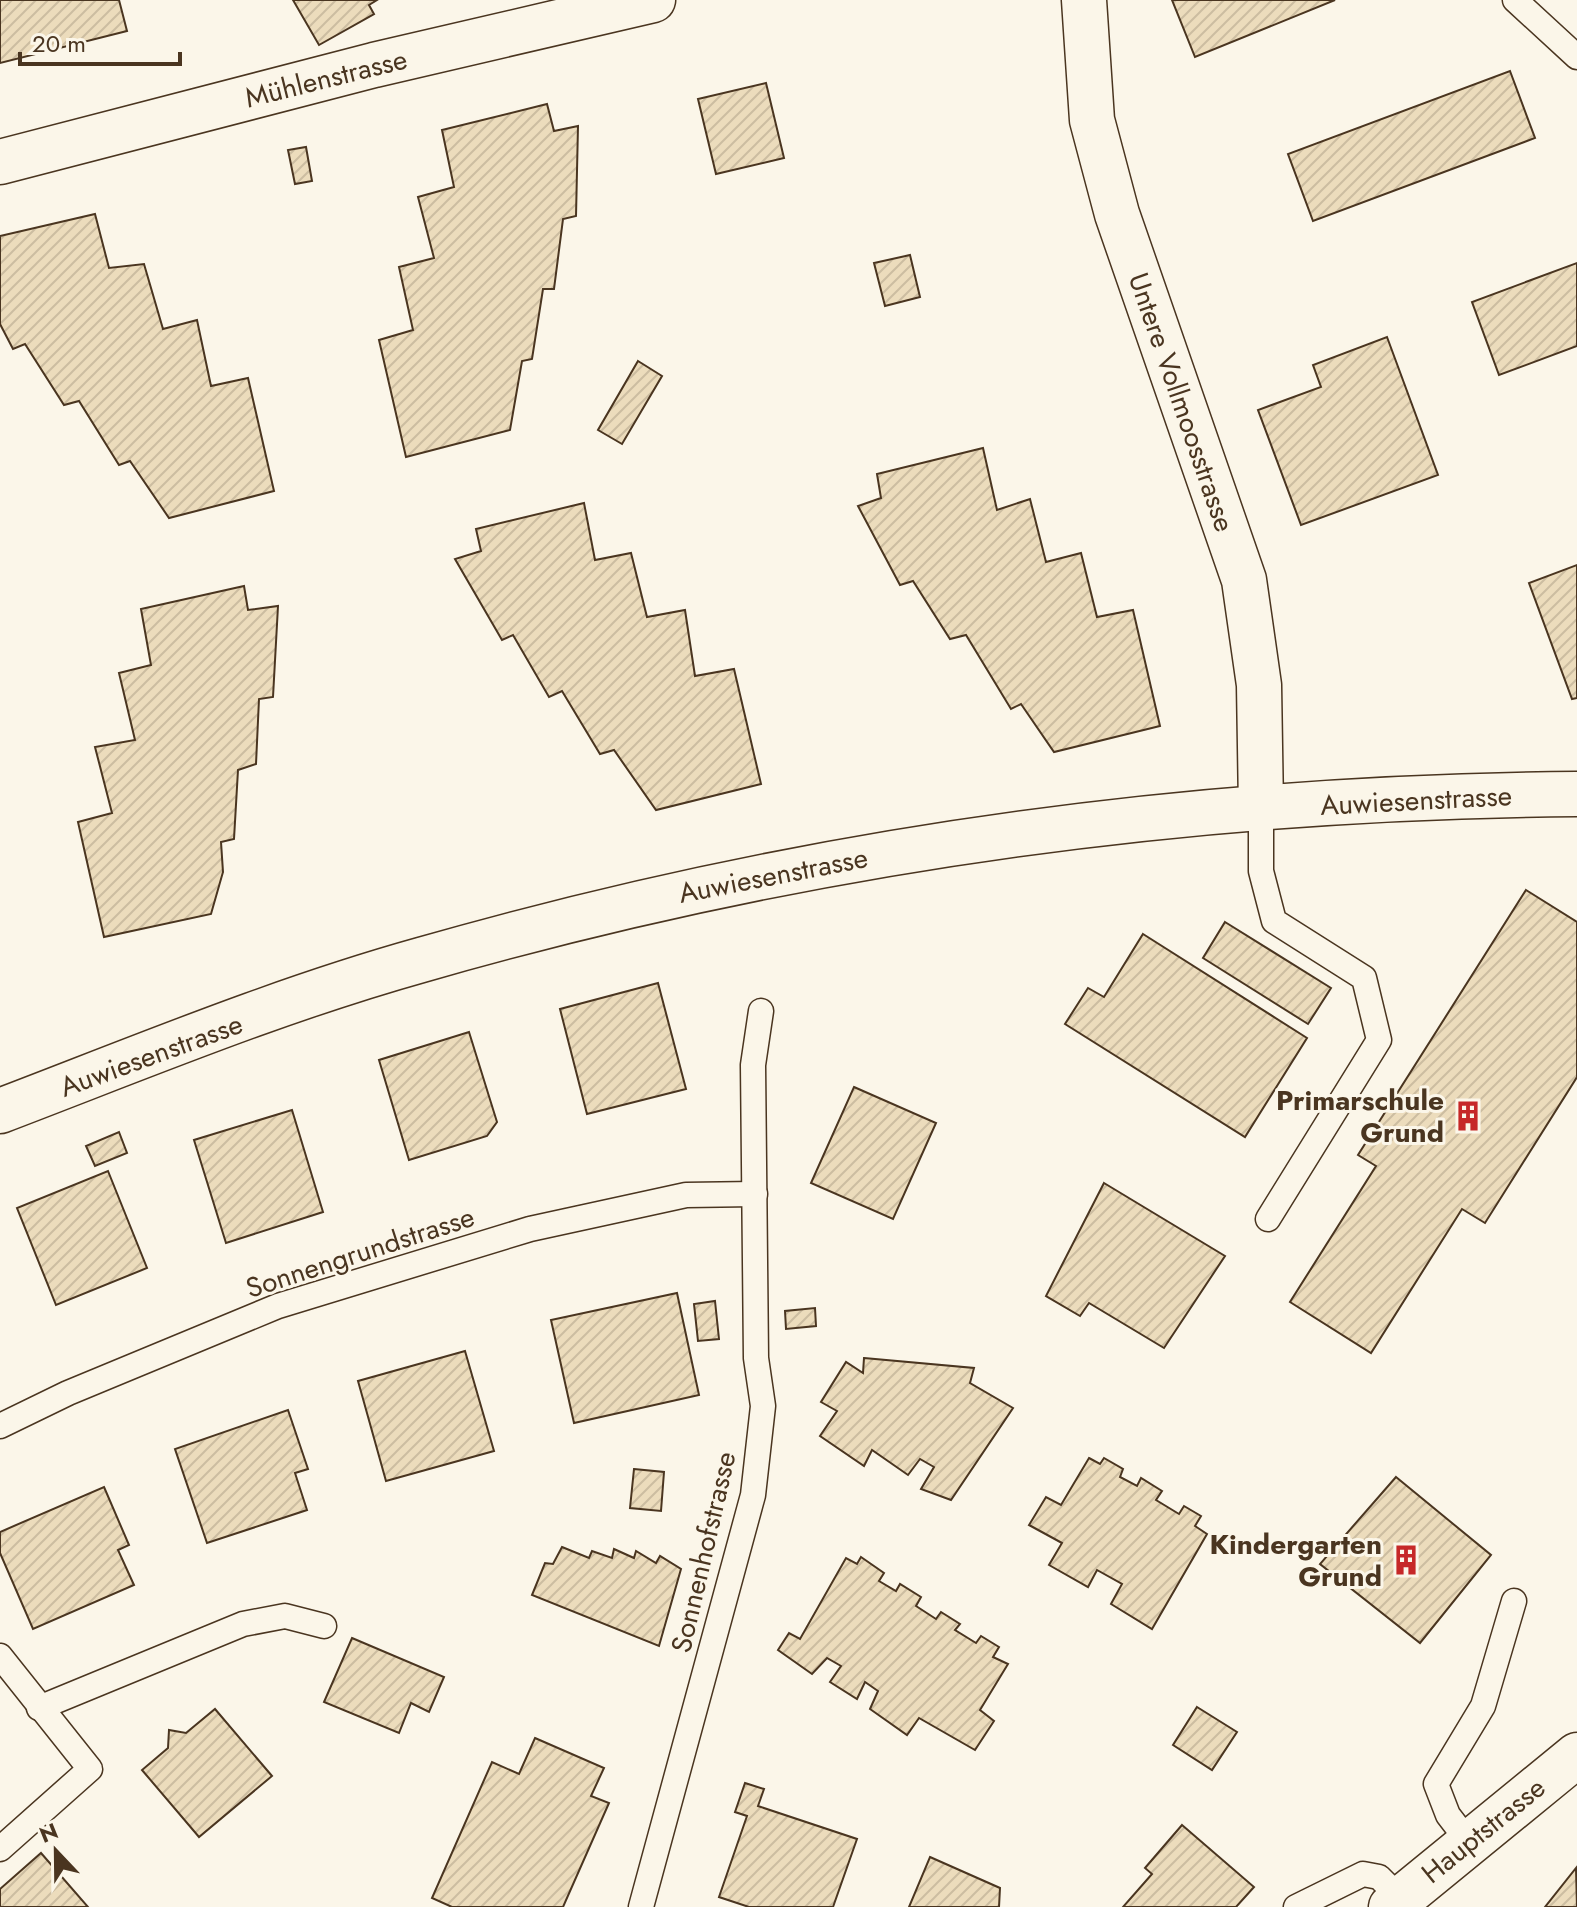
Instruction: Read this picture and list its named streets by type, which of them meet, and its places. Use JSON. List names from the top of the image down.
{
  "streets": {
    "street": [
      "Mühlenstrasse",
      "Untere Vollmoosstrasse",
      "Auwiesenstrasse",
      "Hauptstrasse"
    ],
    "lane": ["Sonnengrundstrasse", "Sonnenhofstrasse"]
  },
  "crossings": [
    ["Untere Vollmoosstrasse", "Auwiesenstrasse"],
    ["Sonnengrundstrasse", "Sonnenhofstrasse"]
  ],
  "places": {
    "building": ["Primarschule Grund", "Kindergarten Grund"]
  },
  "scale_bar": "20 m",
  "north": "top"
}
